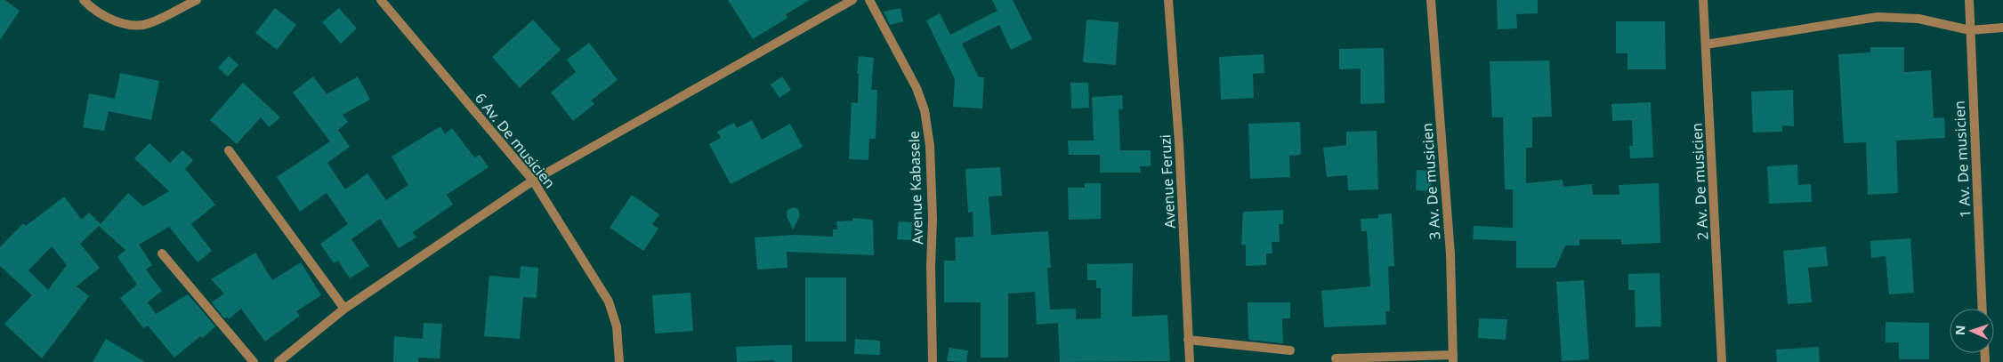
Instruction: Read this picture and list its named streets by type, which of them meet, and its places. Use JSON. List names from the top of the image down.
{
  "streets": {
    "street": [
      "6 Av. De musicien",
      "1 Av. De musicien",
      "Avenue Feruzi",
      "3 Av. De musicien",
      "2 Av. De musicien",
      "Avenue Kabasele"
    ]
  },
  "north": "left"
}
